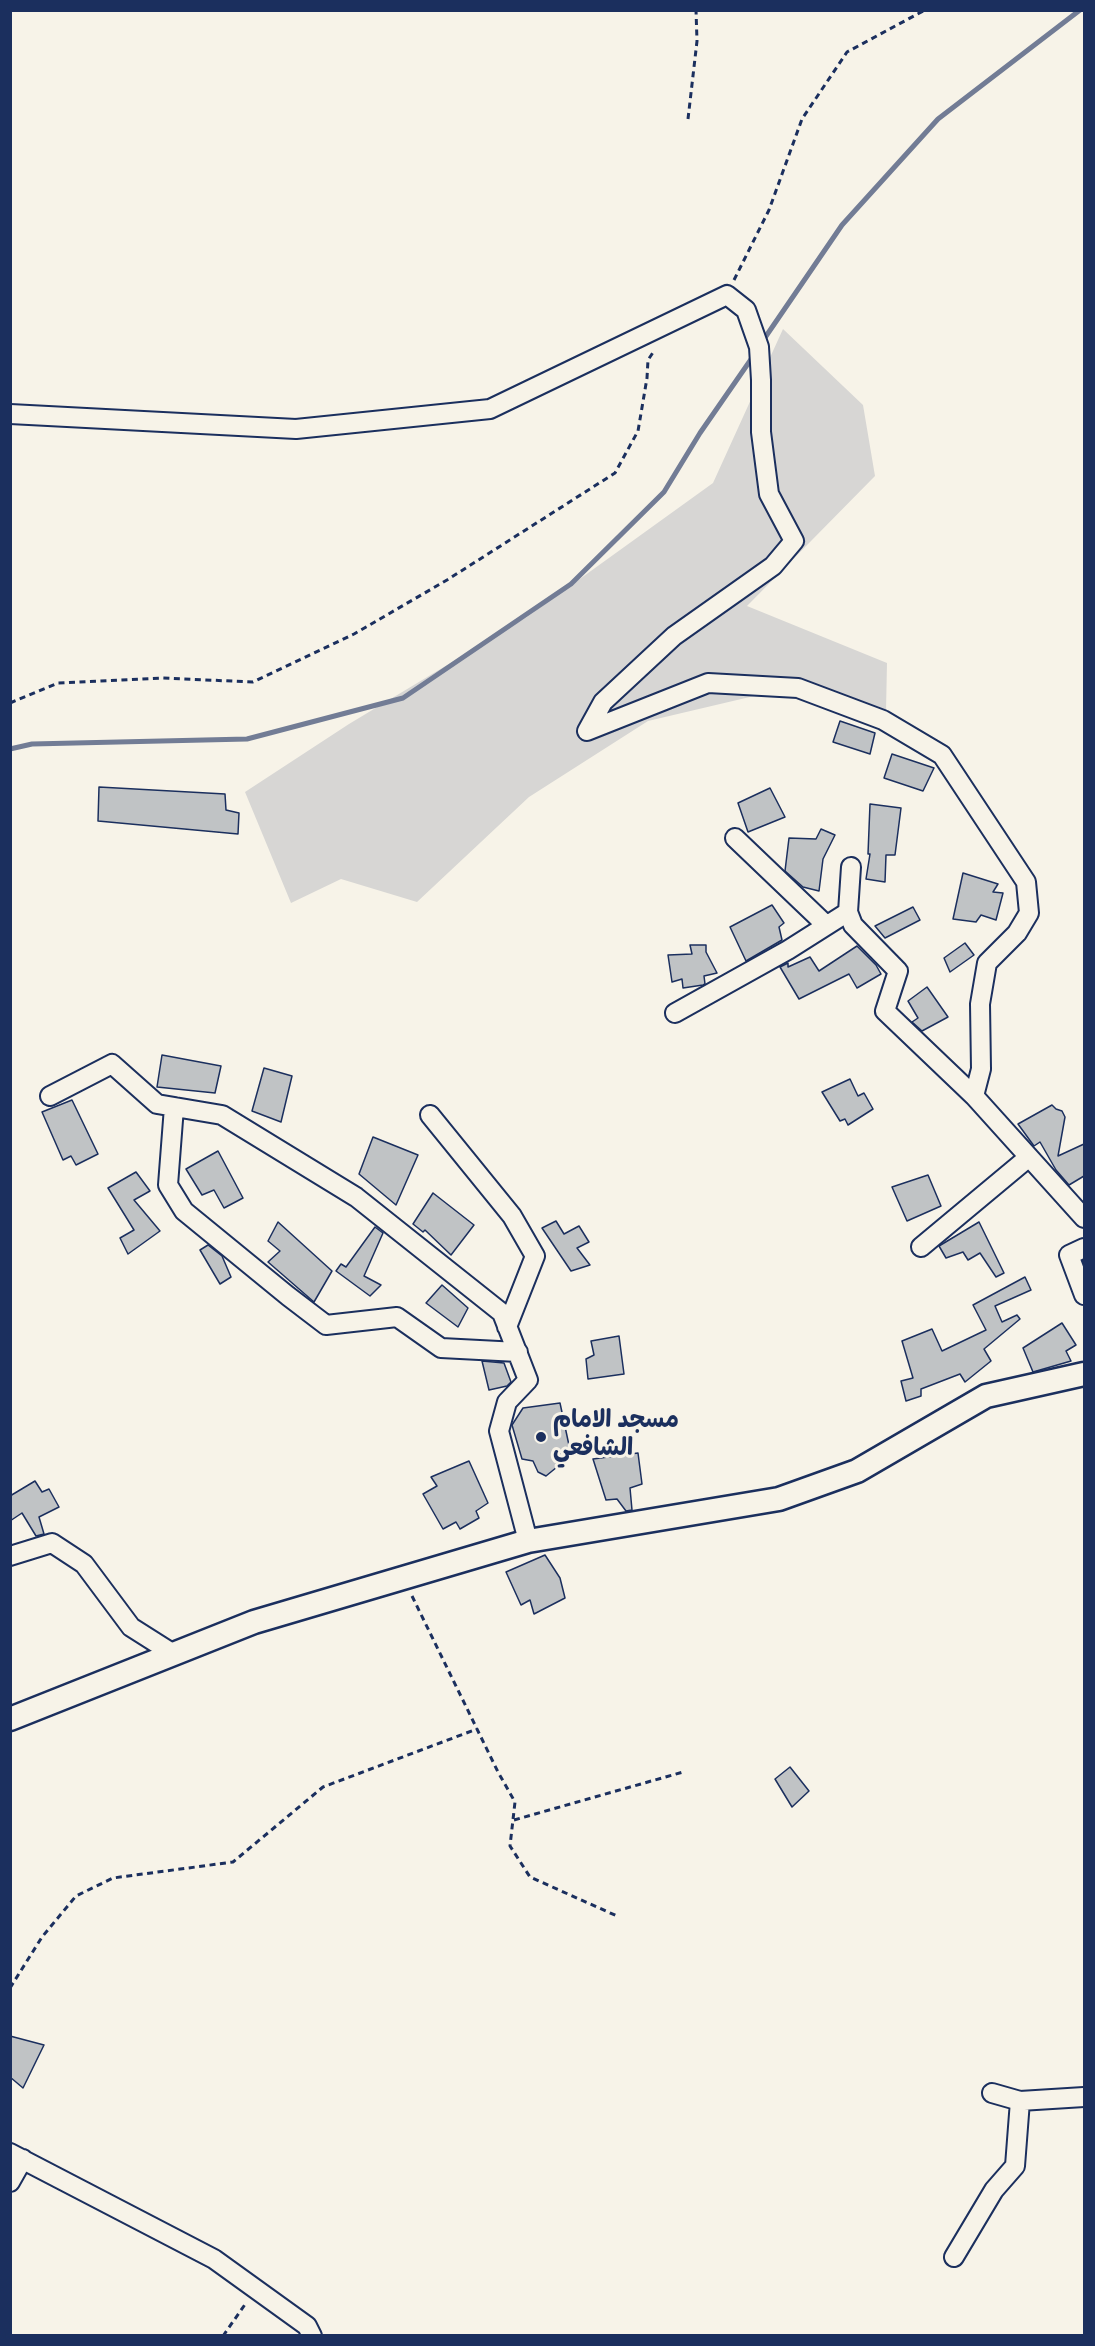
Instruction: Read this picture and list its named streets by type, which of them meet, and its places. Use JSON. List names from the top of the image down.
{
  "places": ["مسجد الامام الشافعي"]
}
